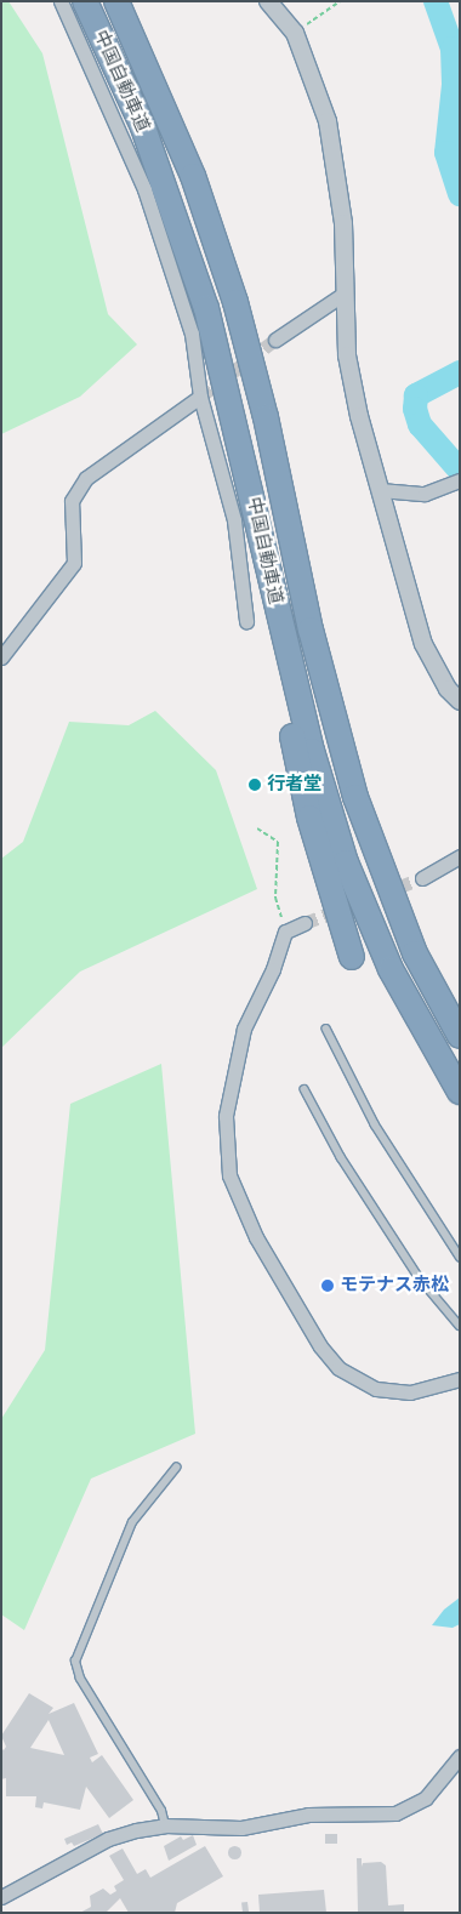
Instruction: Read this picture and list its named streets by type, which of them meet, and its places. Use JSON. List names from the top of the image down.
{
  "streets": {
    "highway": ["中国自動車道"]
  },
  "places": ["行者堂", "モテナス赤松"]
}
